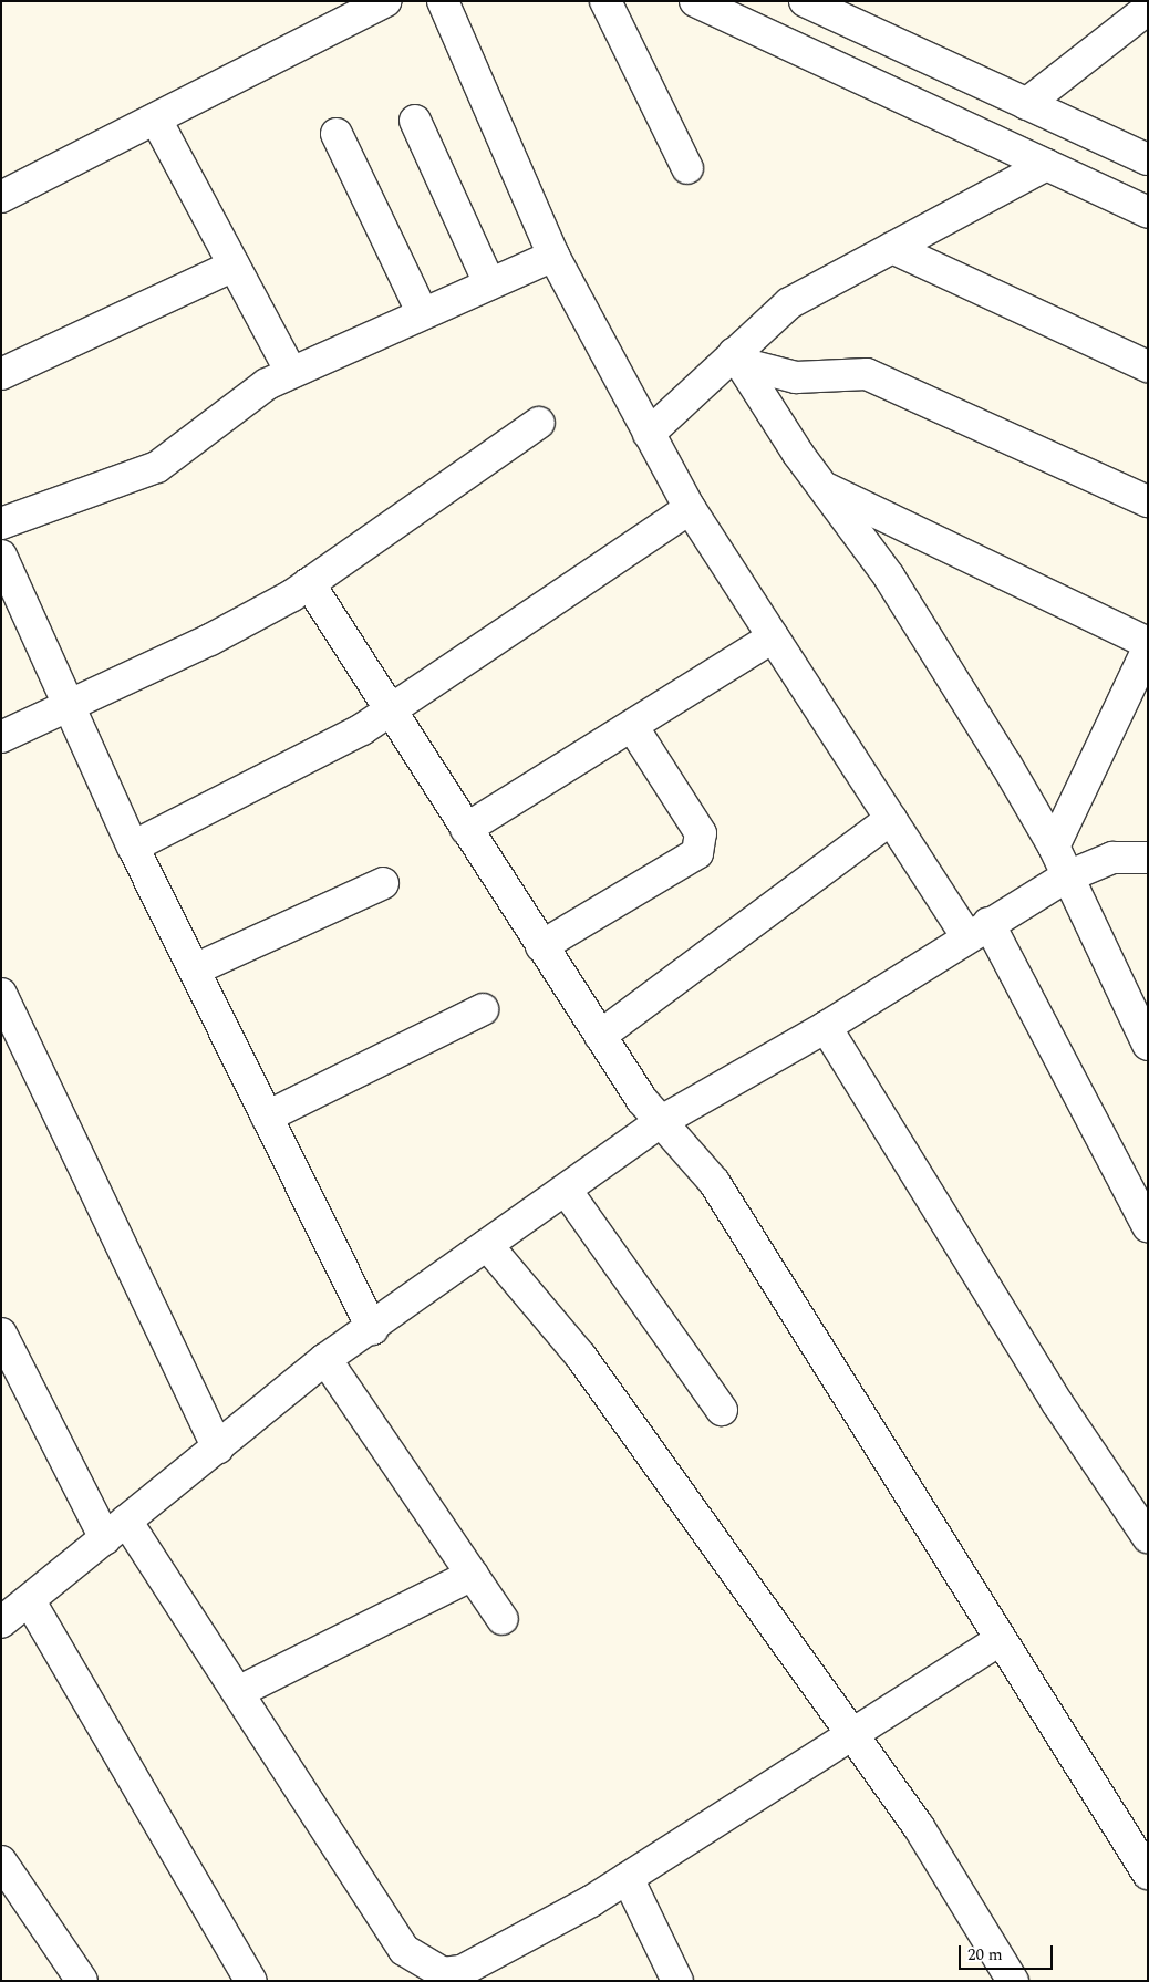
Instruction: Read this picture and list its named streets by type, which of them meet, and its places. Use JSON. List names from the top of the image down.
{
  "scale_bar": "20 m"
}
